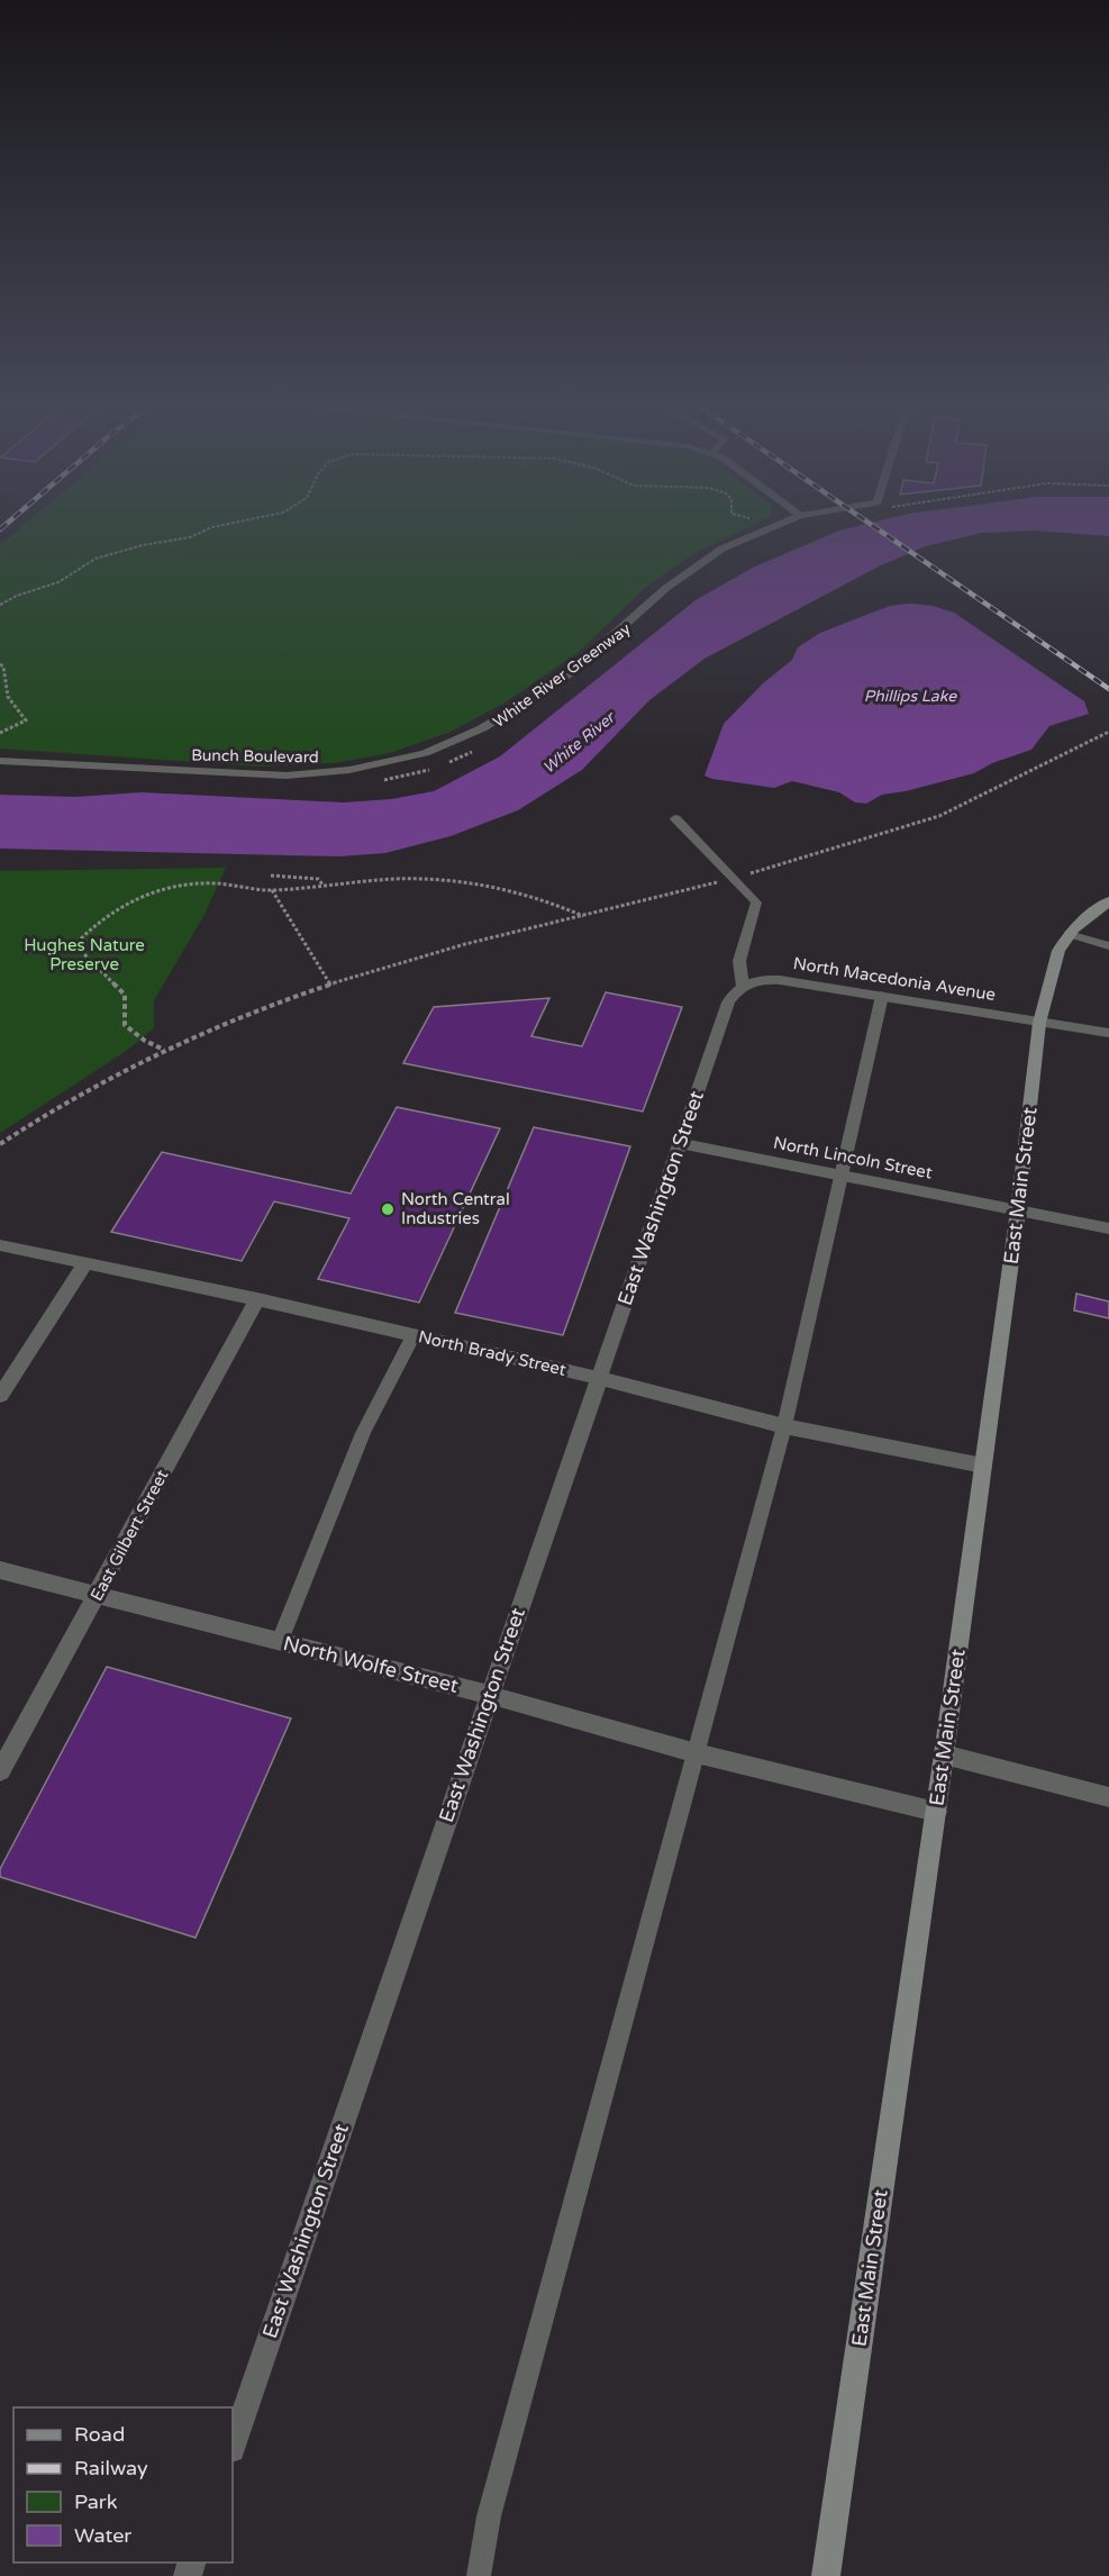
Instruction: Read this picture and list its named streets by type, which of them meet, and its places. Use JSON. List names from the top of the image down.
{
  "streets": {
    "main road": ["East Main Street"],
    "street": [
      "Bunch Boulevard",
      "North Macedonia Avenue",
      "North Lincoln Street",
      "East Washington Street",
      "North Brady Street",
      "East Gilbert Street",
      "North Wolfe Street"
    ]
  },
  "crossings": [
    ["North Macedonia Avenue", "East Main Street"],
    ["North Macedonia Avenue", "East Washington Street"],
    ["North Lincoln Street", "East Main Street"],
    ["North Lincoln Street", "East Washington Street"],
    ["East Main Street", "North Brady Street"],
    ["East Main Street", "North Wolfe Street"],
    ["East Washington Street", "North Brady Street"],
    ["East Washington Street", "North Wolfe Street"],
    ["North Brady Street", "East Gilbert Street"],
    ["East Gilbert Street", "North Wolfe Street"]
  ],
  "water": ["Phillips Lake", "White River"],
  "parks": ["Hughes Nature Preserve"],
  "places": ["North Central Industries"],
  "legend": [
    "Road",
    "Railway",
    "Park",
    "Water"
  ]
}
